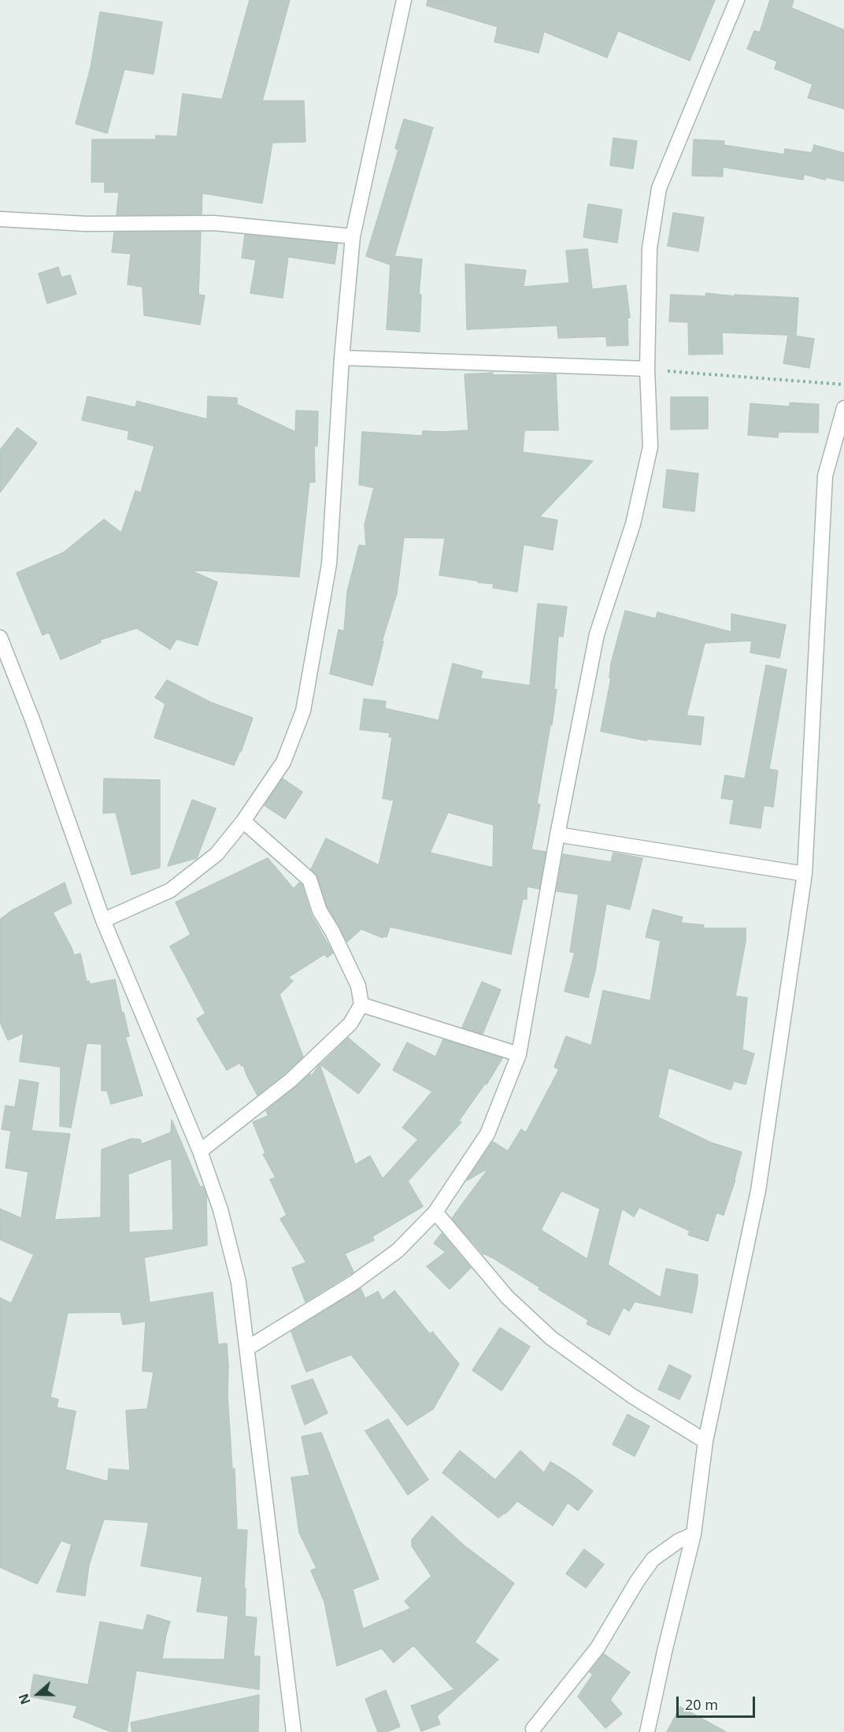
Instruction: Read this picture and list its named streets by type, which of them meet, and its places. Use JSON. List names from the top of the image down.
{
  "scale_bar": "20 m",
  "north": "left"
}
